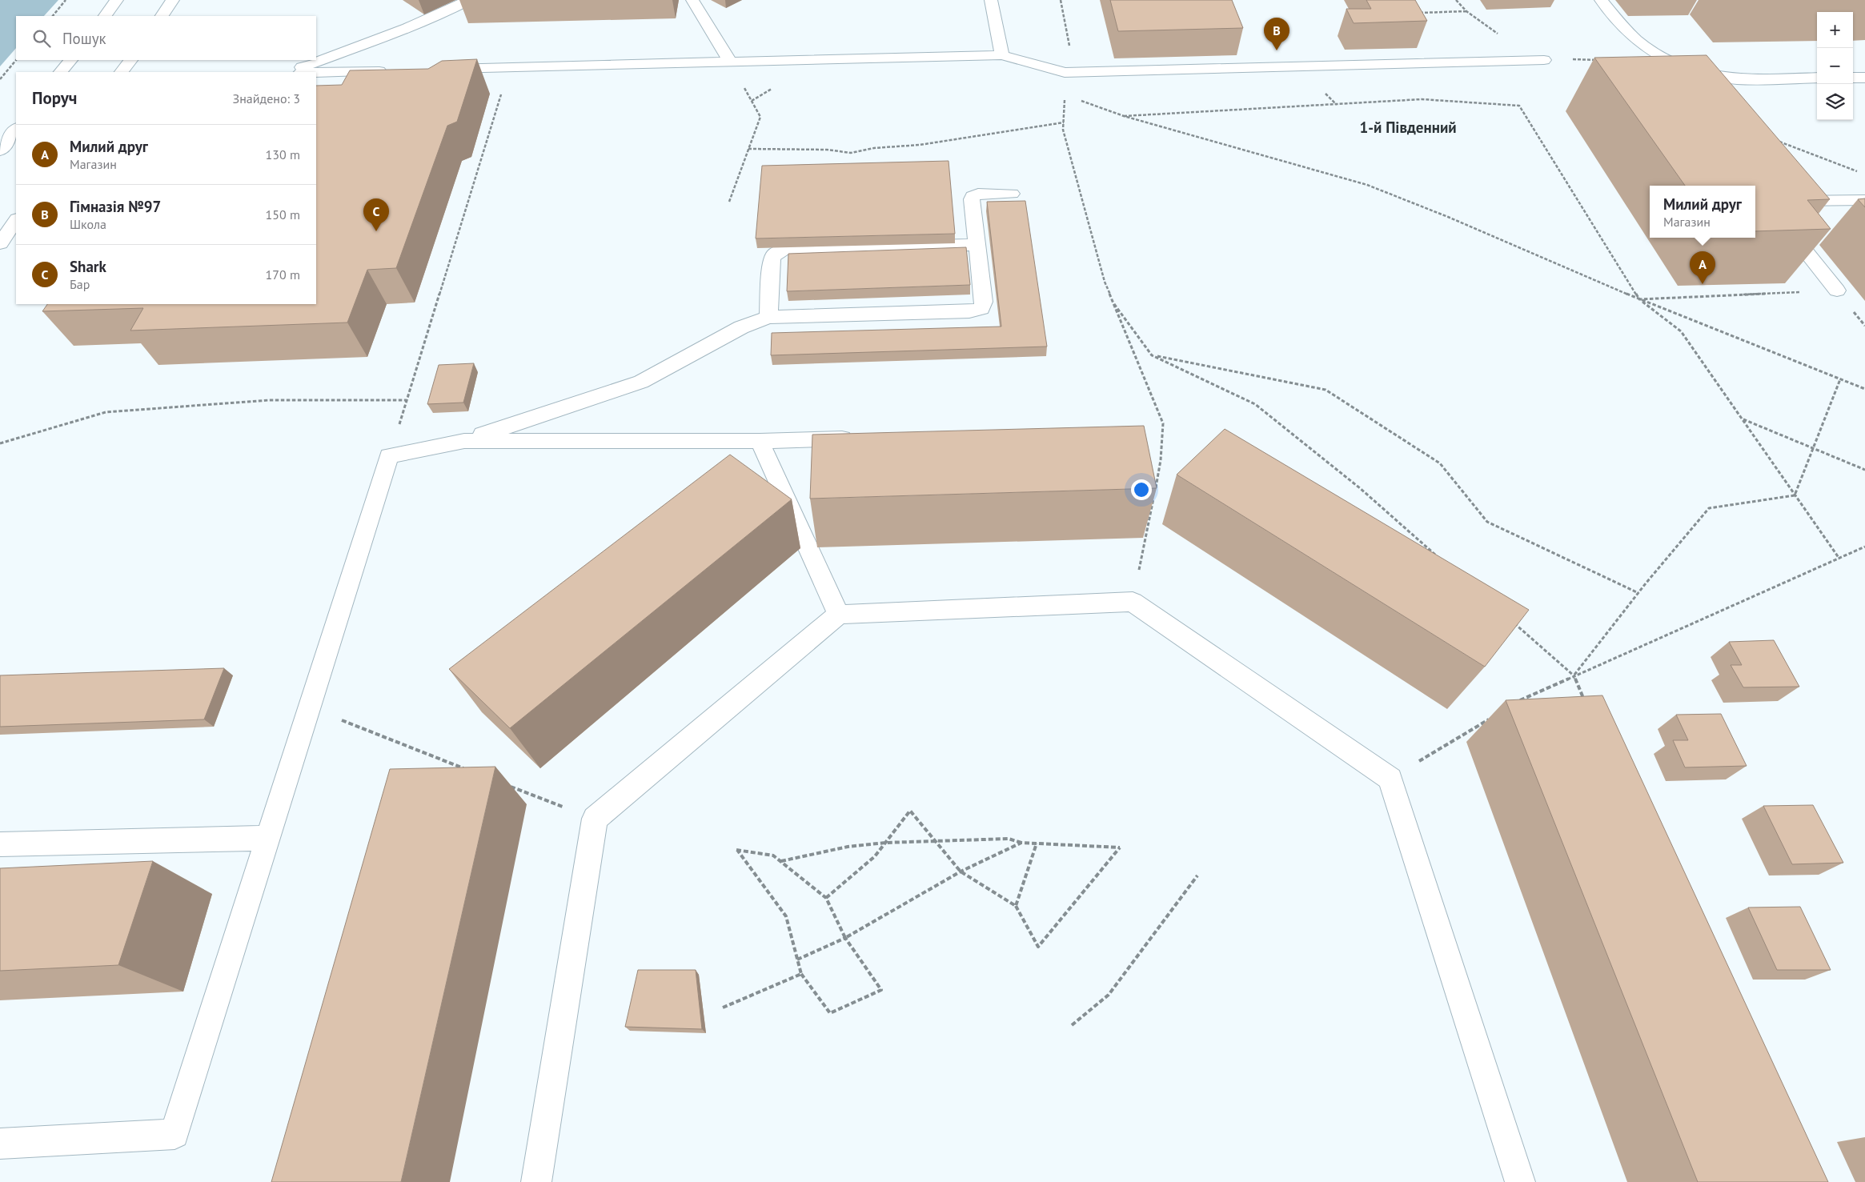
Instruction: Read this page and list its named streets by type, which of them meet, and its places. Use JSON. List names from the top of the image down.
{
  "districts": ["1-й Південний"],
  "page": {
    "map_buttons": ["+", "−"],
    "search": "Пошук",
    "pins": ["B", "C", "A"],
    "heading": ["Поруч", "Знайдено: 3"],
    "list": [
      {
        "mark": "A",
        "name": "Милий друг",
        "note": "Магазин",
        "value": "130 m"
      },
      {
        "mark": "B",
        "name": "Гімназія №97",
        "note": "Школа",
        "value": "150 m"
      },
      {
        "mark": "C",
        "name": "Shark",
        "note": "Бар",
        "value": "170 m"
      }
    ],
    "popup": ["Милий друг", "Магазин"]
  }
}
